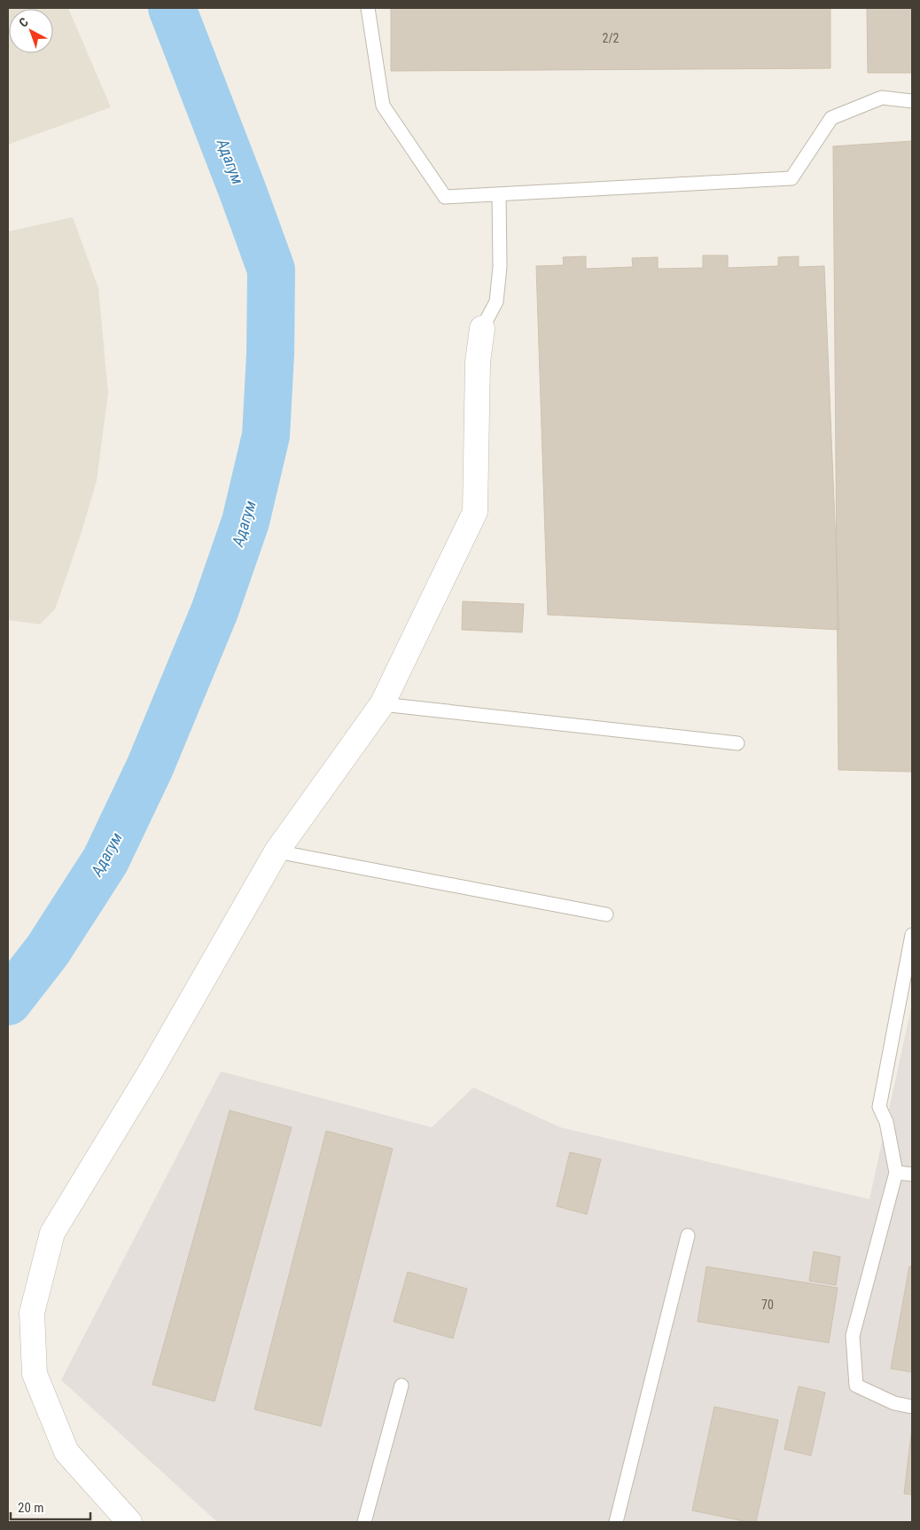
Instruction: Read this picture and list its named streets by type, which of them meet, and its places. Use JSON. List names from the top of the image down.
{
  "water": ["Адагум"],
  "house_numbers": ["2/2", "70"],
  "scale_bar": "20 m",
  "north": "top left"
}
